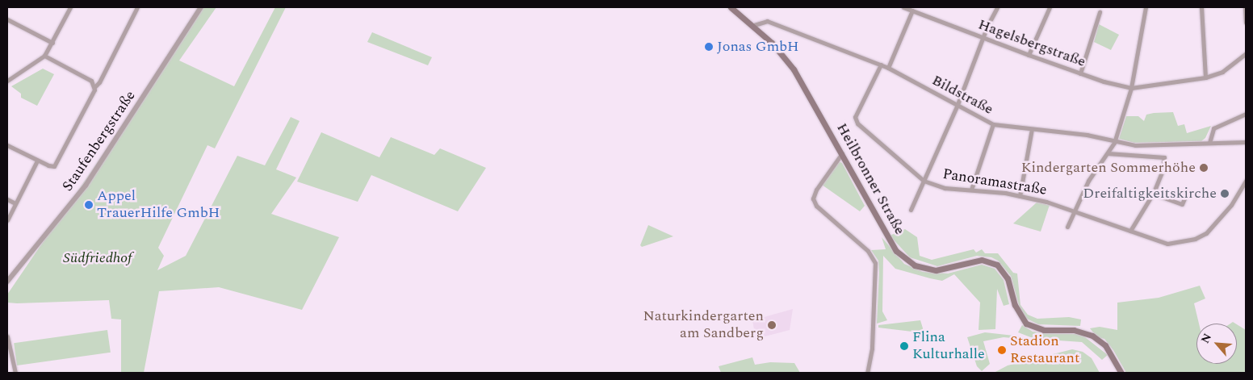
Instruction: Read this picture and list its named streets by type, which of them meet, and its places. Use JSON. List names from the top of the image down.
{
  "streets": {
    "main road": ["Heilbronner Straße"],
    "street": [
      "Hagelsbergstraße",
      "Bildstraße",
      "Staufenbergstraße",
      "Panoramastraße"
    ]
  },
  "crossings": [
    ["Bildstraße", "Heilbronner Straße"]
  ],
  "parks": ["Südfriedhof"],
  "places": [
    "Jonas GmbH",
    "Kindergarten Sommerhöhe",
    "Dreifaltigkeitskirche",
    "Appel TrauerHilfe GmbH",
    "Naturkindergarten am Sandberg",
    "Flina Kulturhalle",
    "Stadion Restaurant"
  ],
  "north": "top left"
}
